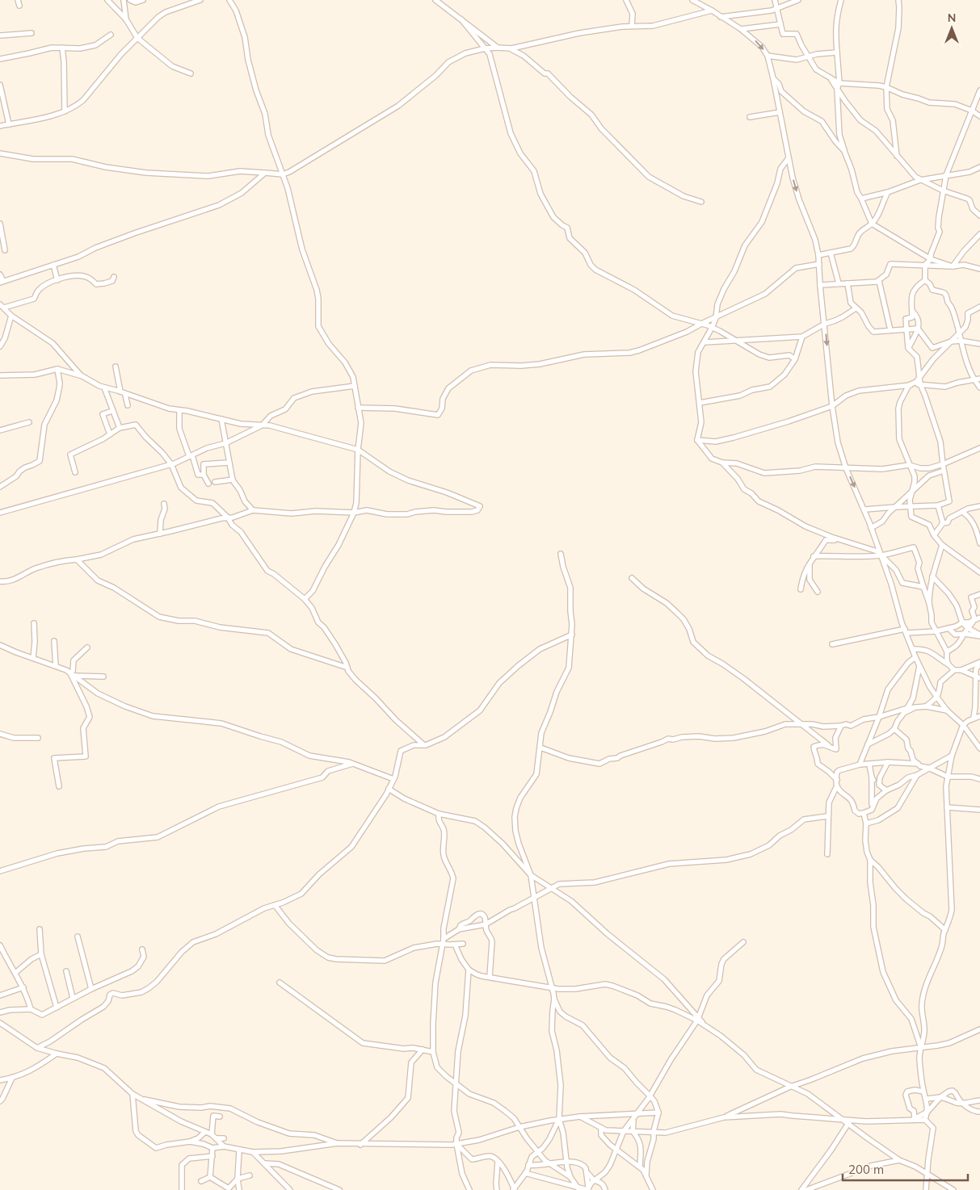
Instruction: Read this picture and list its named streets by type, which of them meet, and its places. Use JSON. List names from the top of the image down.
{
  "scale_bar": "200 m",
  "north": "top"
}
